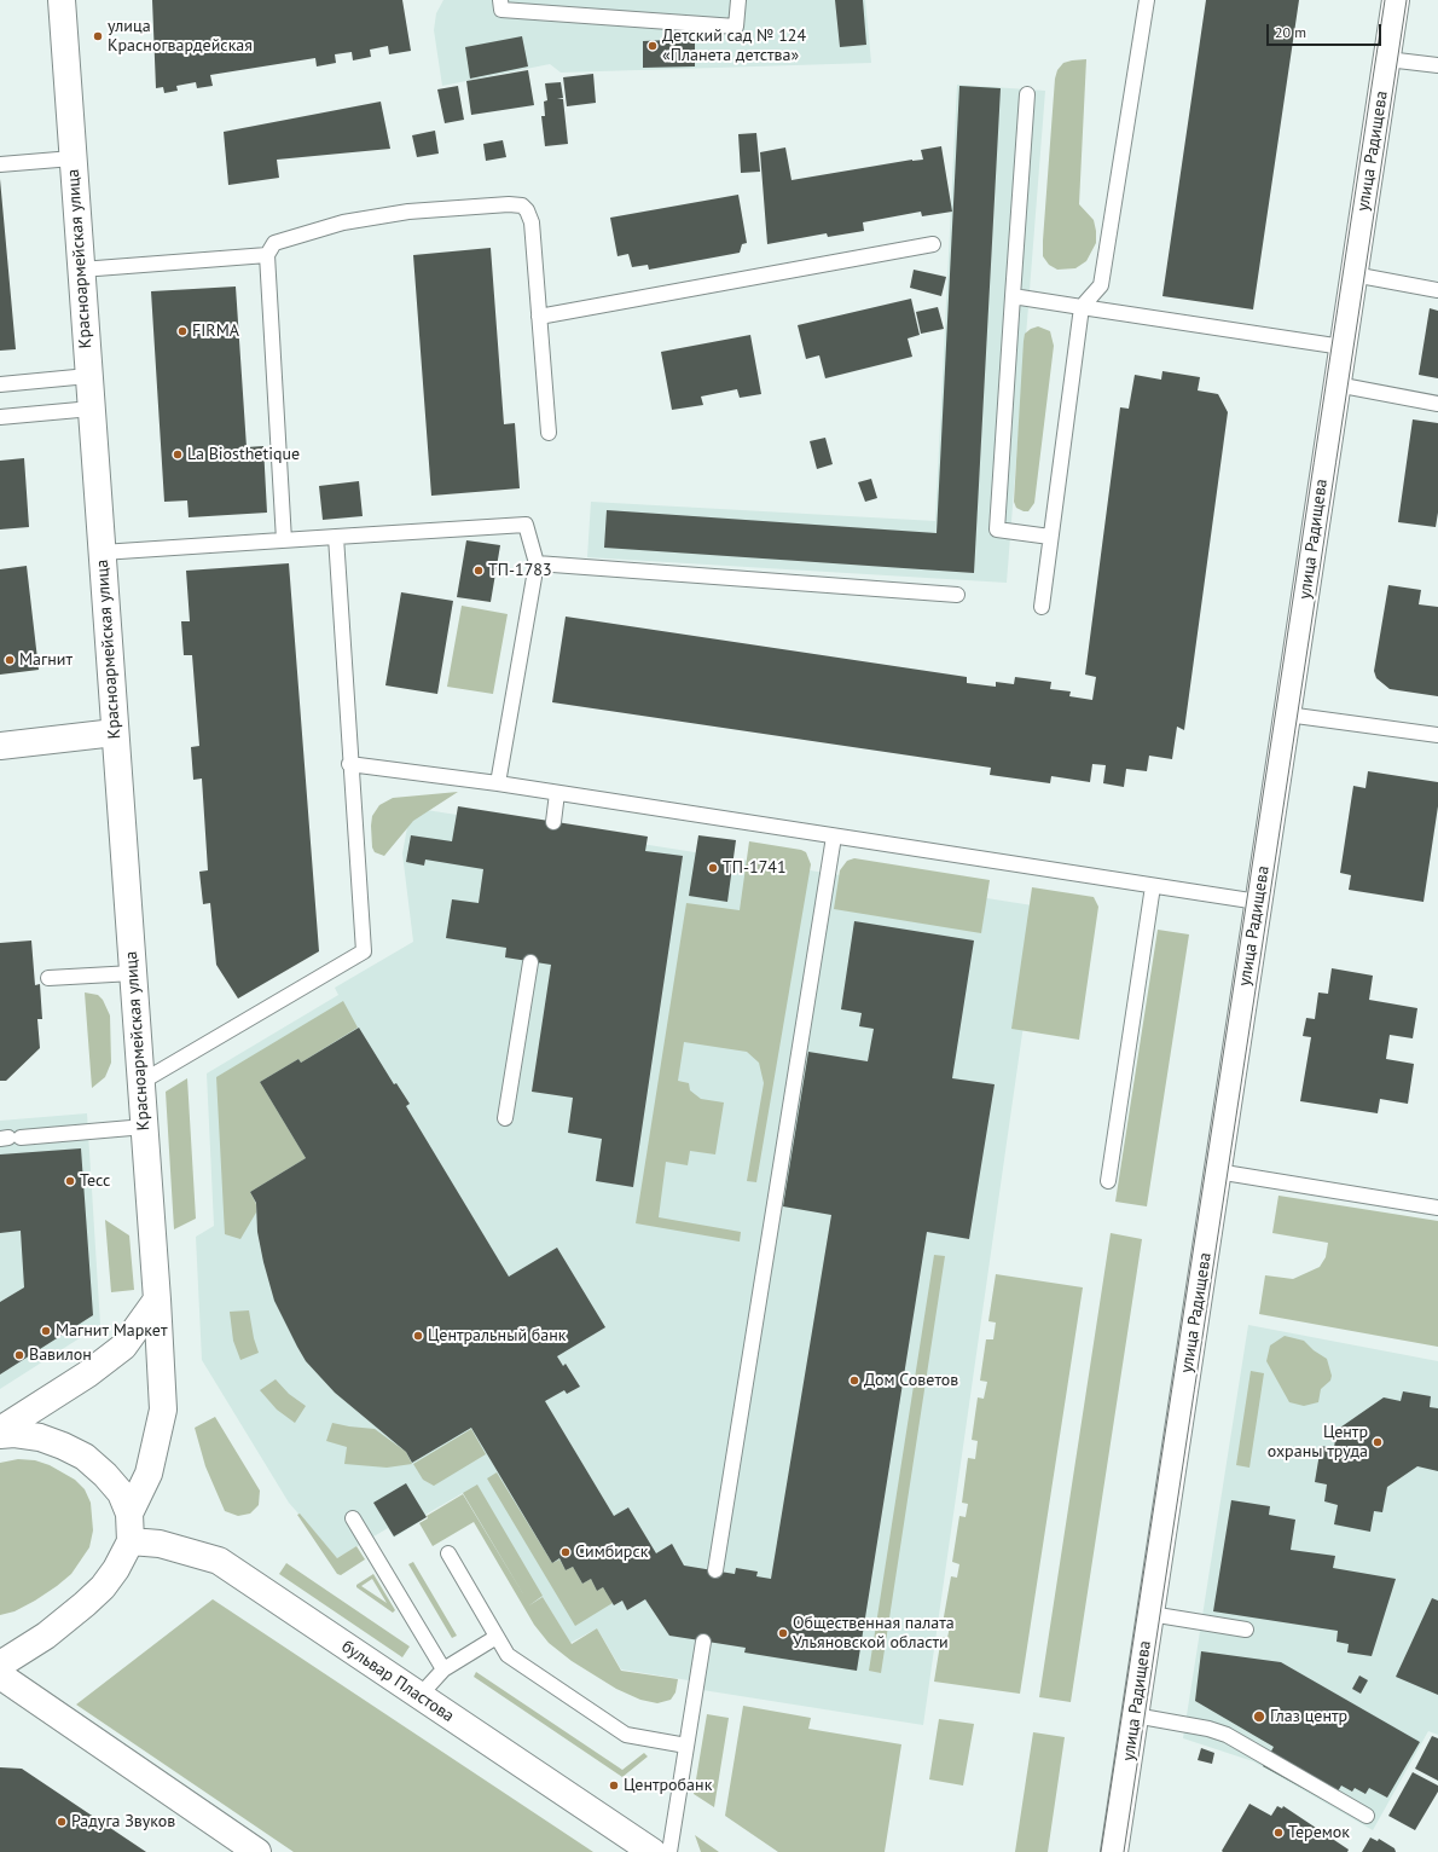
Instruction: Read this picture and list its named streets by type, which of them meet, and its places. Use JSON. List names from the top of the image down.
{
  "streets": {
    "street": ["улица Радищева", "Красноармейская улица", "бульвар Пластова"]
  },
  "places": [
    "улица Красногвардейская",
    "Детский сад № 124 «Планета детства»",
    "FIRMA",
    "La Biosthetique",
    "ТП-1783",
    "Магнит",
    "ТП-1741",
    "Тесс",
    "Магнит Маркет",
    "Центральный банк",
    "Вавилон",
    "Дом Советов",
    "Центр охраны труда",
    "Симбирск",
    "Общественная палата Ульяновской области",
    "Глаз центр",
    "Центробанк",
    "Радуга Звуков",
    "Теремок"
  ],
  "scale_bar": "20 m"
}
